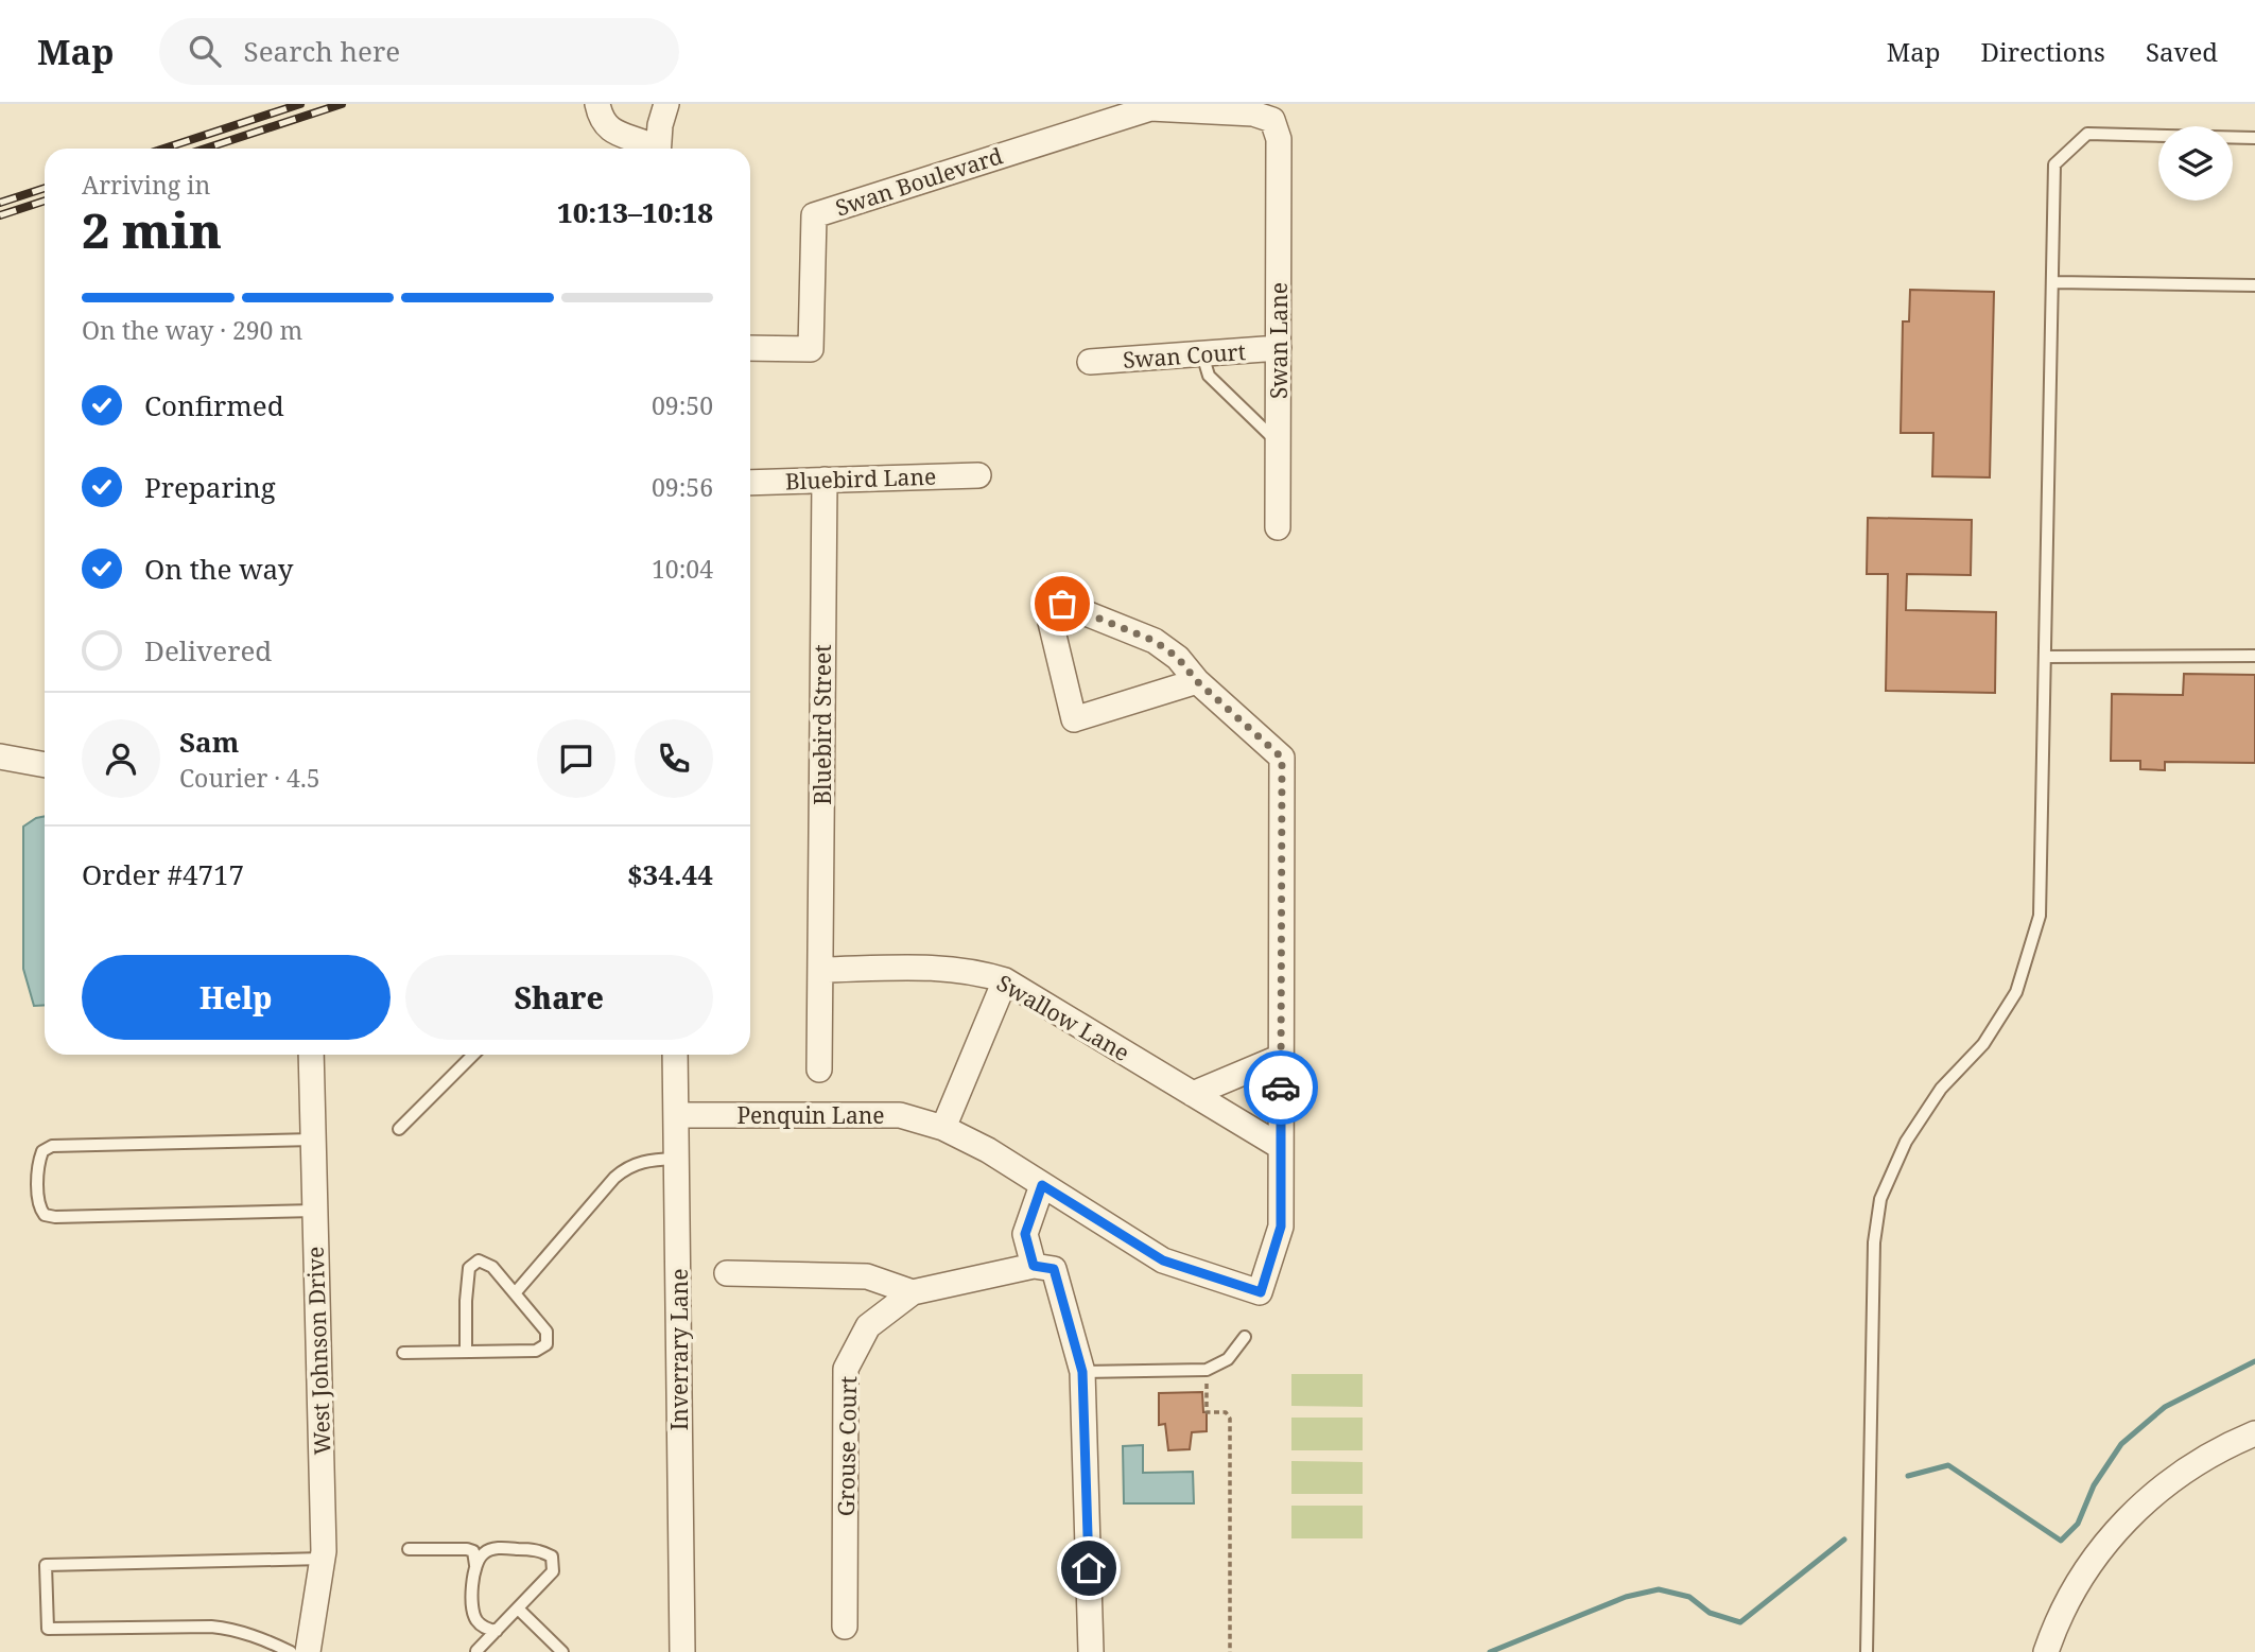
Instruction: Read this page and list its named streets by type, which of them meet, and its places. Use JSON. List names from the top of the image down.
{
  "streets": {
    "street": [
      "Swan Boulevard",
      "Swan Lane",
      "Swan Court",
      "Bluebird Lane",
      "Bluebird Street",
      "Swallow Lane",
      "Penquin Lane",
      "Inverrary Lane",
      "West Johnson Drive",
      "Grouse Court"
    ]
  },
  "crossings": [
    ["Swan Boulevard", "Swan Lane"],
    ["Swan Lane", "Swan Court"],
    ["Bluebird Lane", "Bluebird Street"],
    ["Bluebird Street", "Swallow Lane"],
    ["Swallow Lane", "Penquin Lane"],
    ["Penquin Lane", "Inverrary Lane"]
  ],
  "page": {
    "header": "Map",
    "search": "Search here",
    "nav": ["Map", "Directions", "Saved"],
    "heading": ["2 min", "Arriving in", "10:13–10:18"],
    "panel": [
      "Sam",
      "Courier · 4.5",
      "Order #4717",
      "$34.44"
    ],
    "bar": "On the way · 290 m",
    "list": [
      ["Confirmed", "09:50"],
      ["Preparing", "09:56"],
      ["On the way", "10:04"],
      "Delivered"
    ],
    "buttons": ["Help", "Share"]
  }
}
